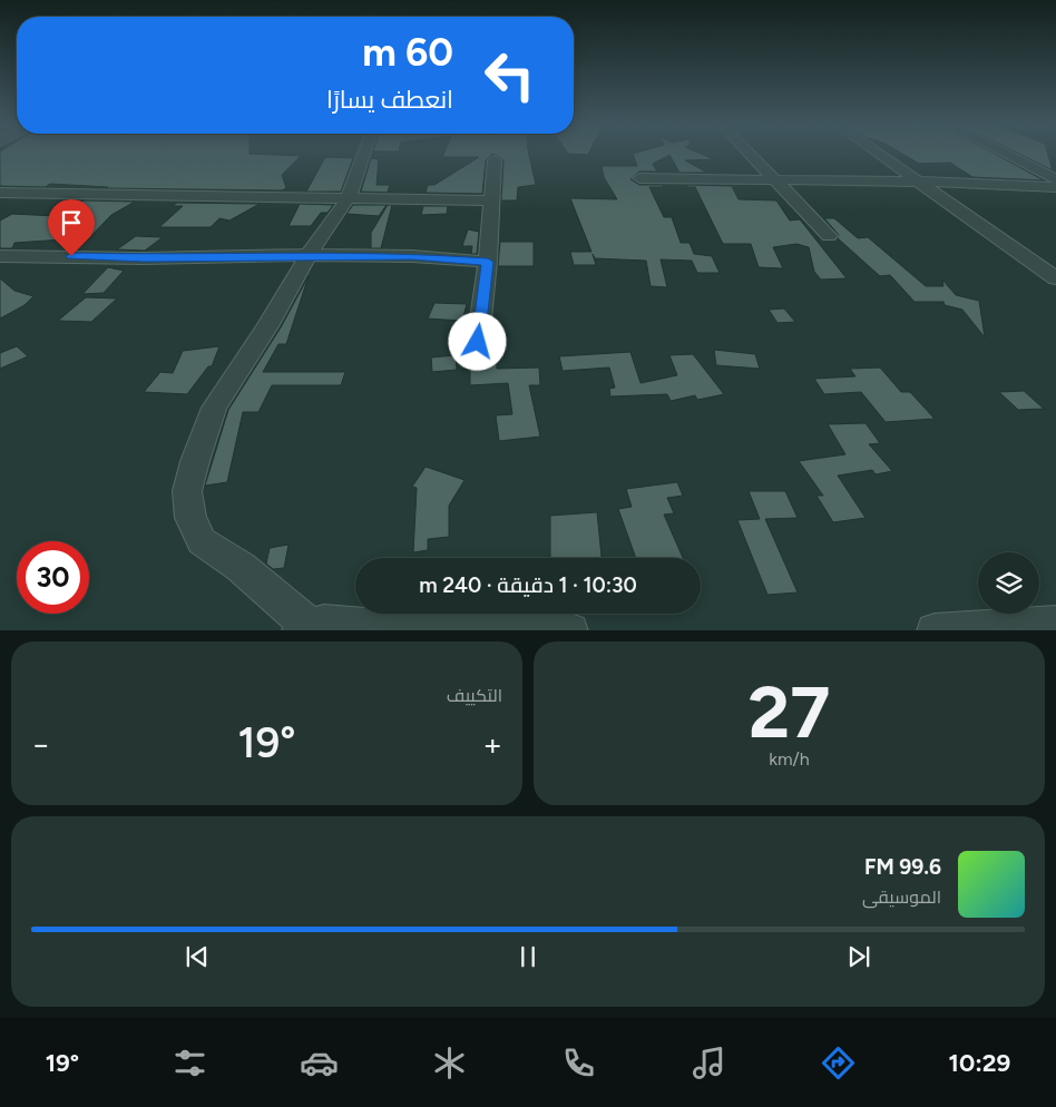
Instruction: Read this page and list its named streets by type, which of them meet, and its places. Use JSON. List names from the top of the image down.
{
  "page": {
    "turn": ["60 m", "انعطف يسارًا"],
    "limit": "30",
    "trip": "10:30 · 1 دقيقة · 240 m",
    "tile": [
      ["27", "km/h"],
      "التكييف"
    ],
    "heat": ["−", "19°", "+"],
    "song": ["99.6 FM", "الموسيقى"],
    "tabs": ["10:29", "19°"]
  }
}
